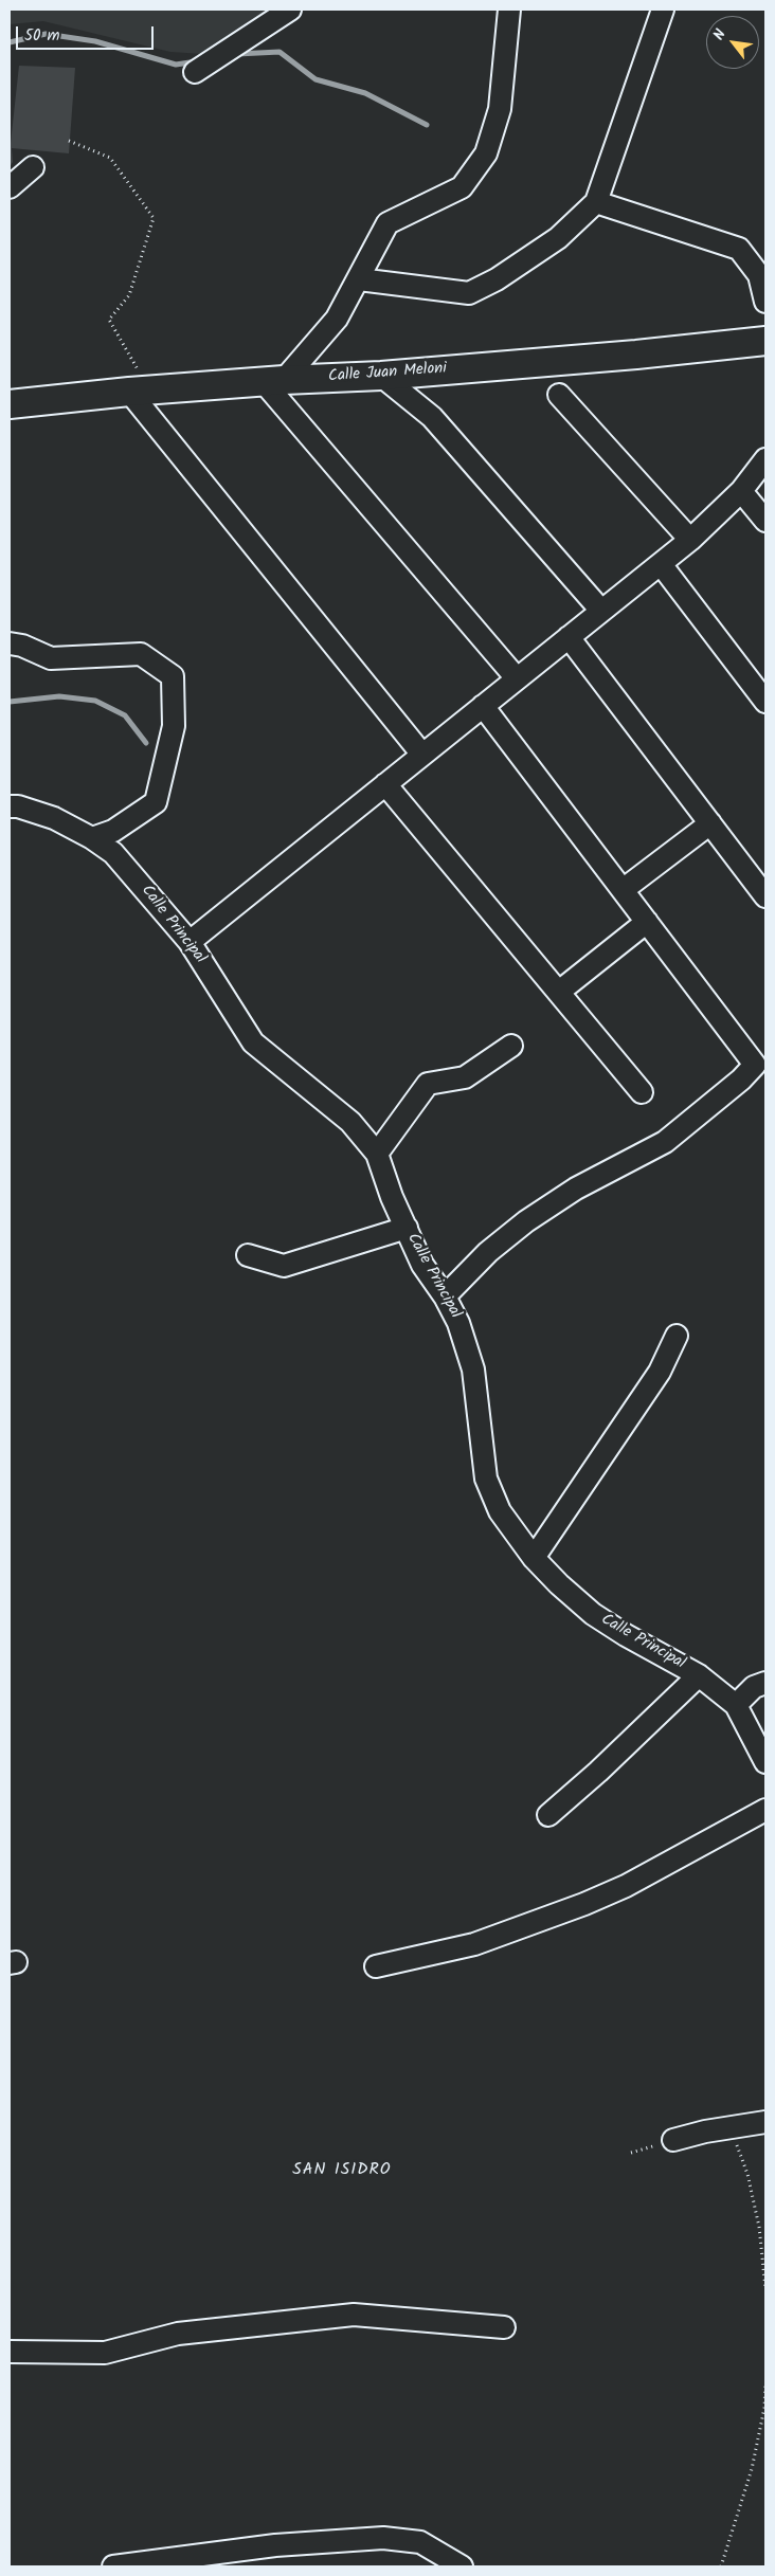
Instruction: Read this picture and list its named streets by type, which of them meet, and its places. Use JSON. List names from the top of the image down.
{
  "streets": {
    "main road": ["Calle Juan Meloni"],
    "street": ["Calle Principal"]
  },
  "districts": ["SAN ISIDRO"],
  "scale_bar": "50 m",
  "north": "top left"
}
